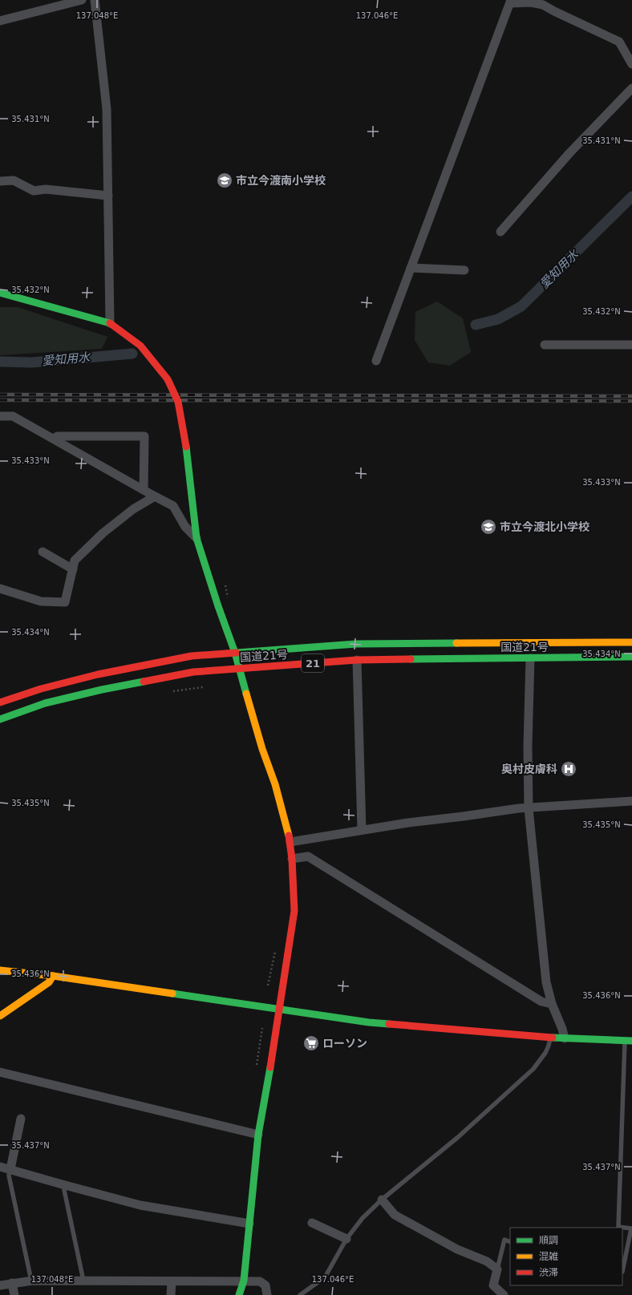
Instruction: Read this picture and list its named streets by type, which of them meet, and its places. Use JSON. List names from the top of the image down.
{
  "streets": {
    "main road": ["国道21号", "21"]
  },
  "water": ["愛知用水"],
  "places": {
    "school or university": ["市立今渡南小学校", "市立今渡北小学校"],
    "hospital": ["奥村皮膚科"],
    "supermarket": ["ローソン"]
  },
  "legend": ["順調", "混雑", "渋滞"],
  "coordinates": [
    "137.048°E",
    "137.046°E",
    "35.431°N",
    "35.432°N",
    "35.433°N",
    "35.434°N",
    "35.435°N",
    "35.436°N",
    "35.437°N"
  ]
}
